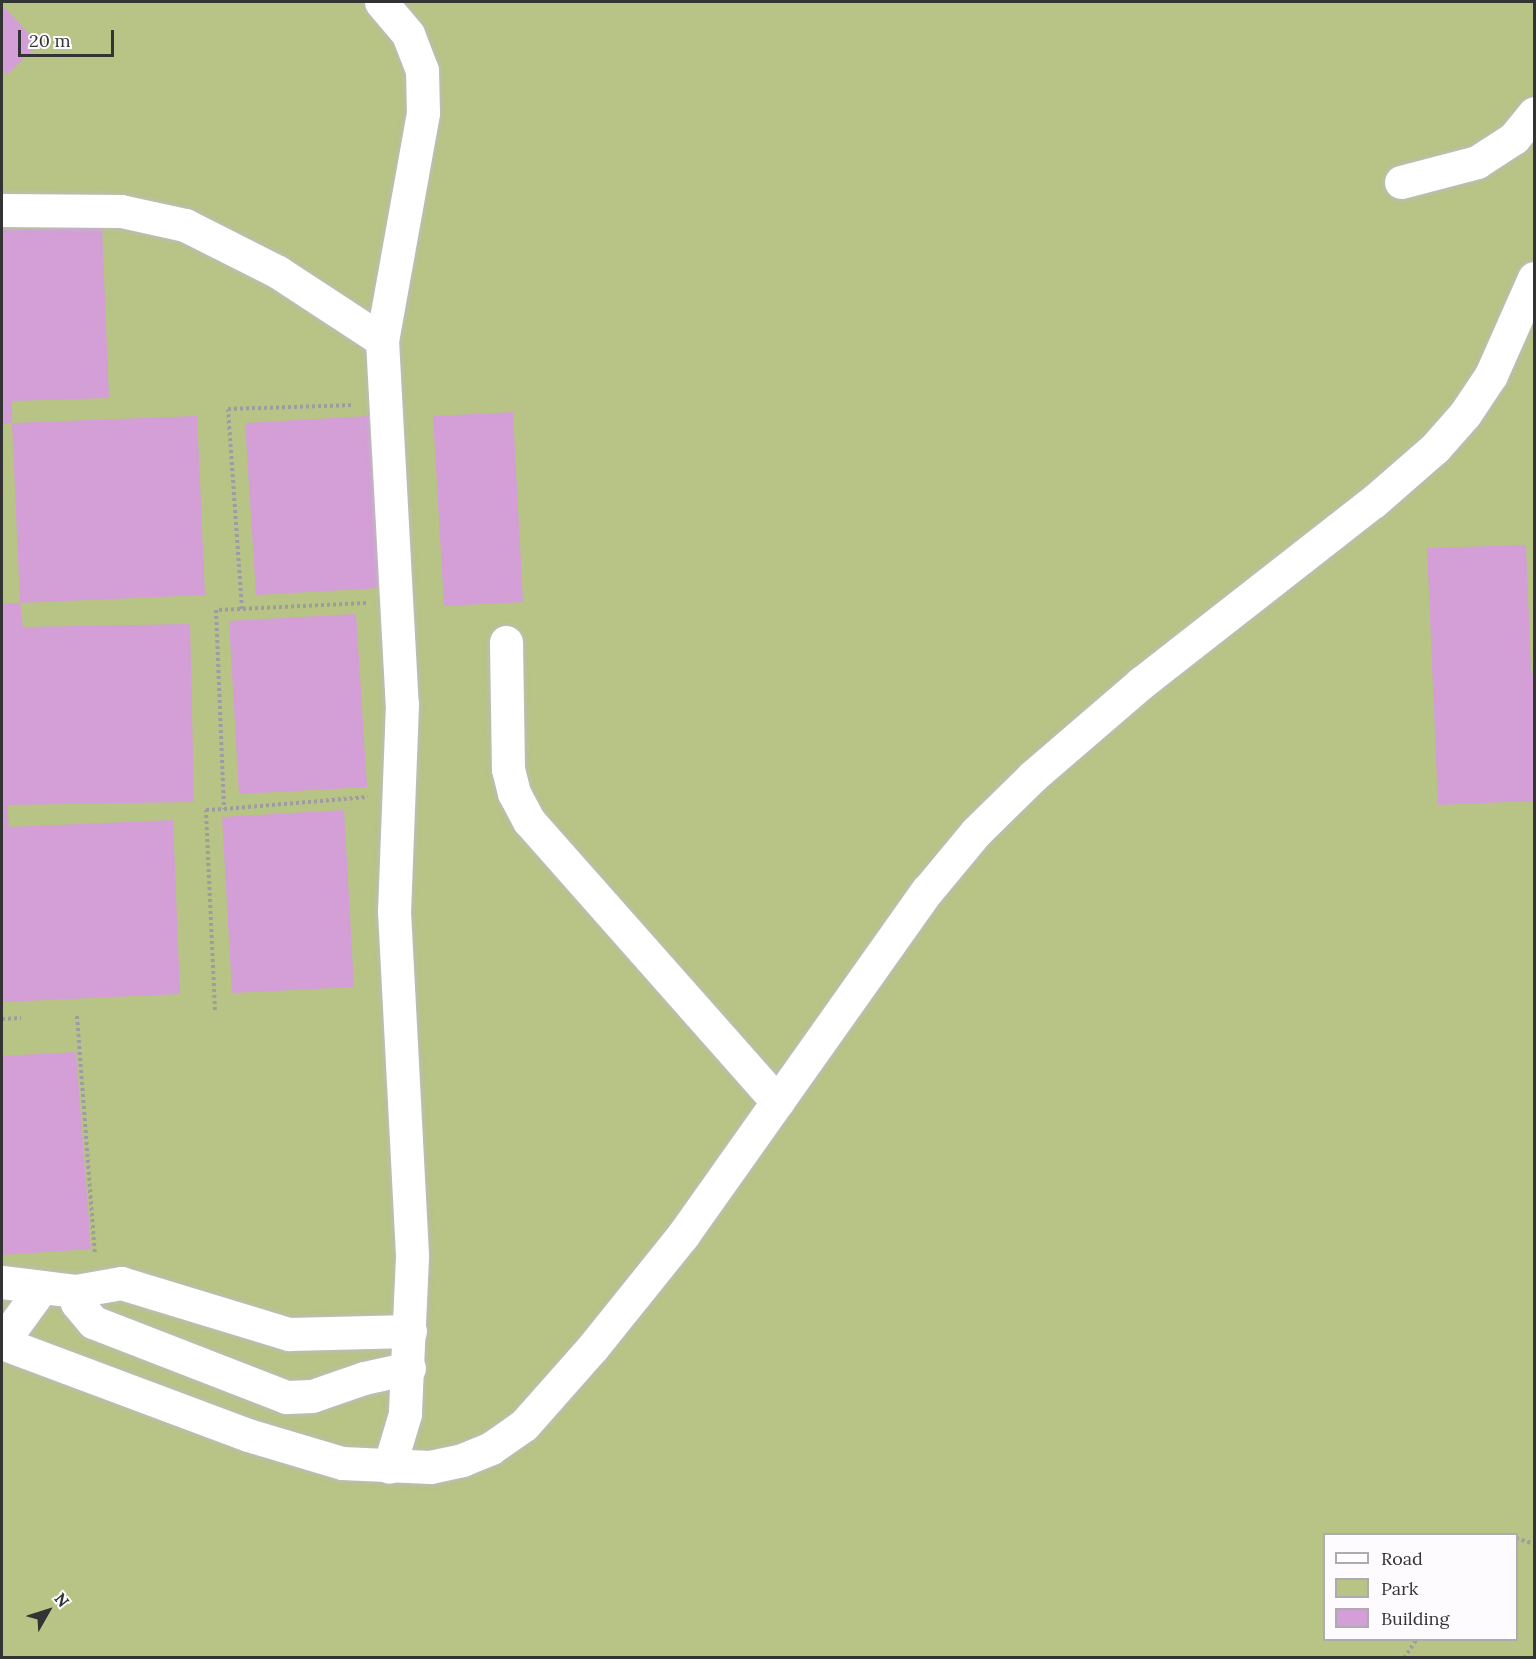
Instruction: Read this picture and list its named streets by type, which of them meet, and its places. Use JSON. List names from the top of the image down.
{
  "legend": ["Road", "Park", "Building"],
  "scale_bar": "20 m",
  "north": "top right"
}
